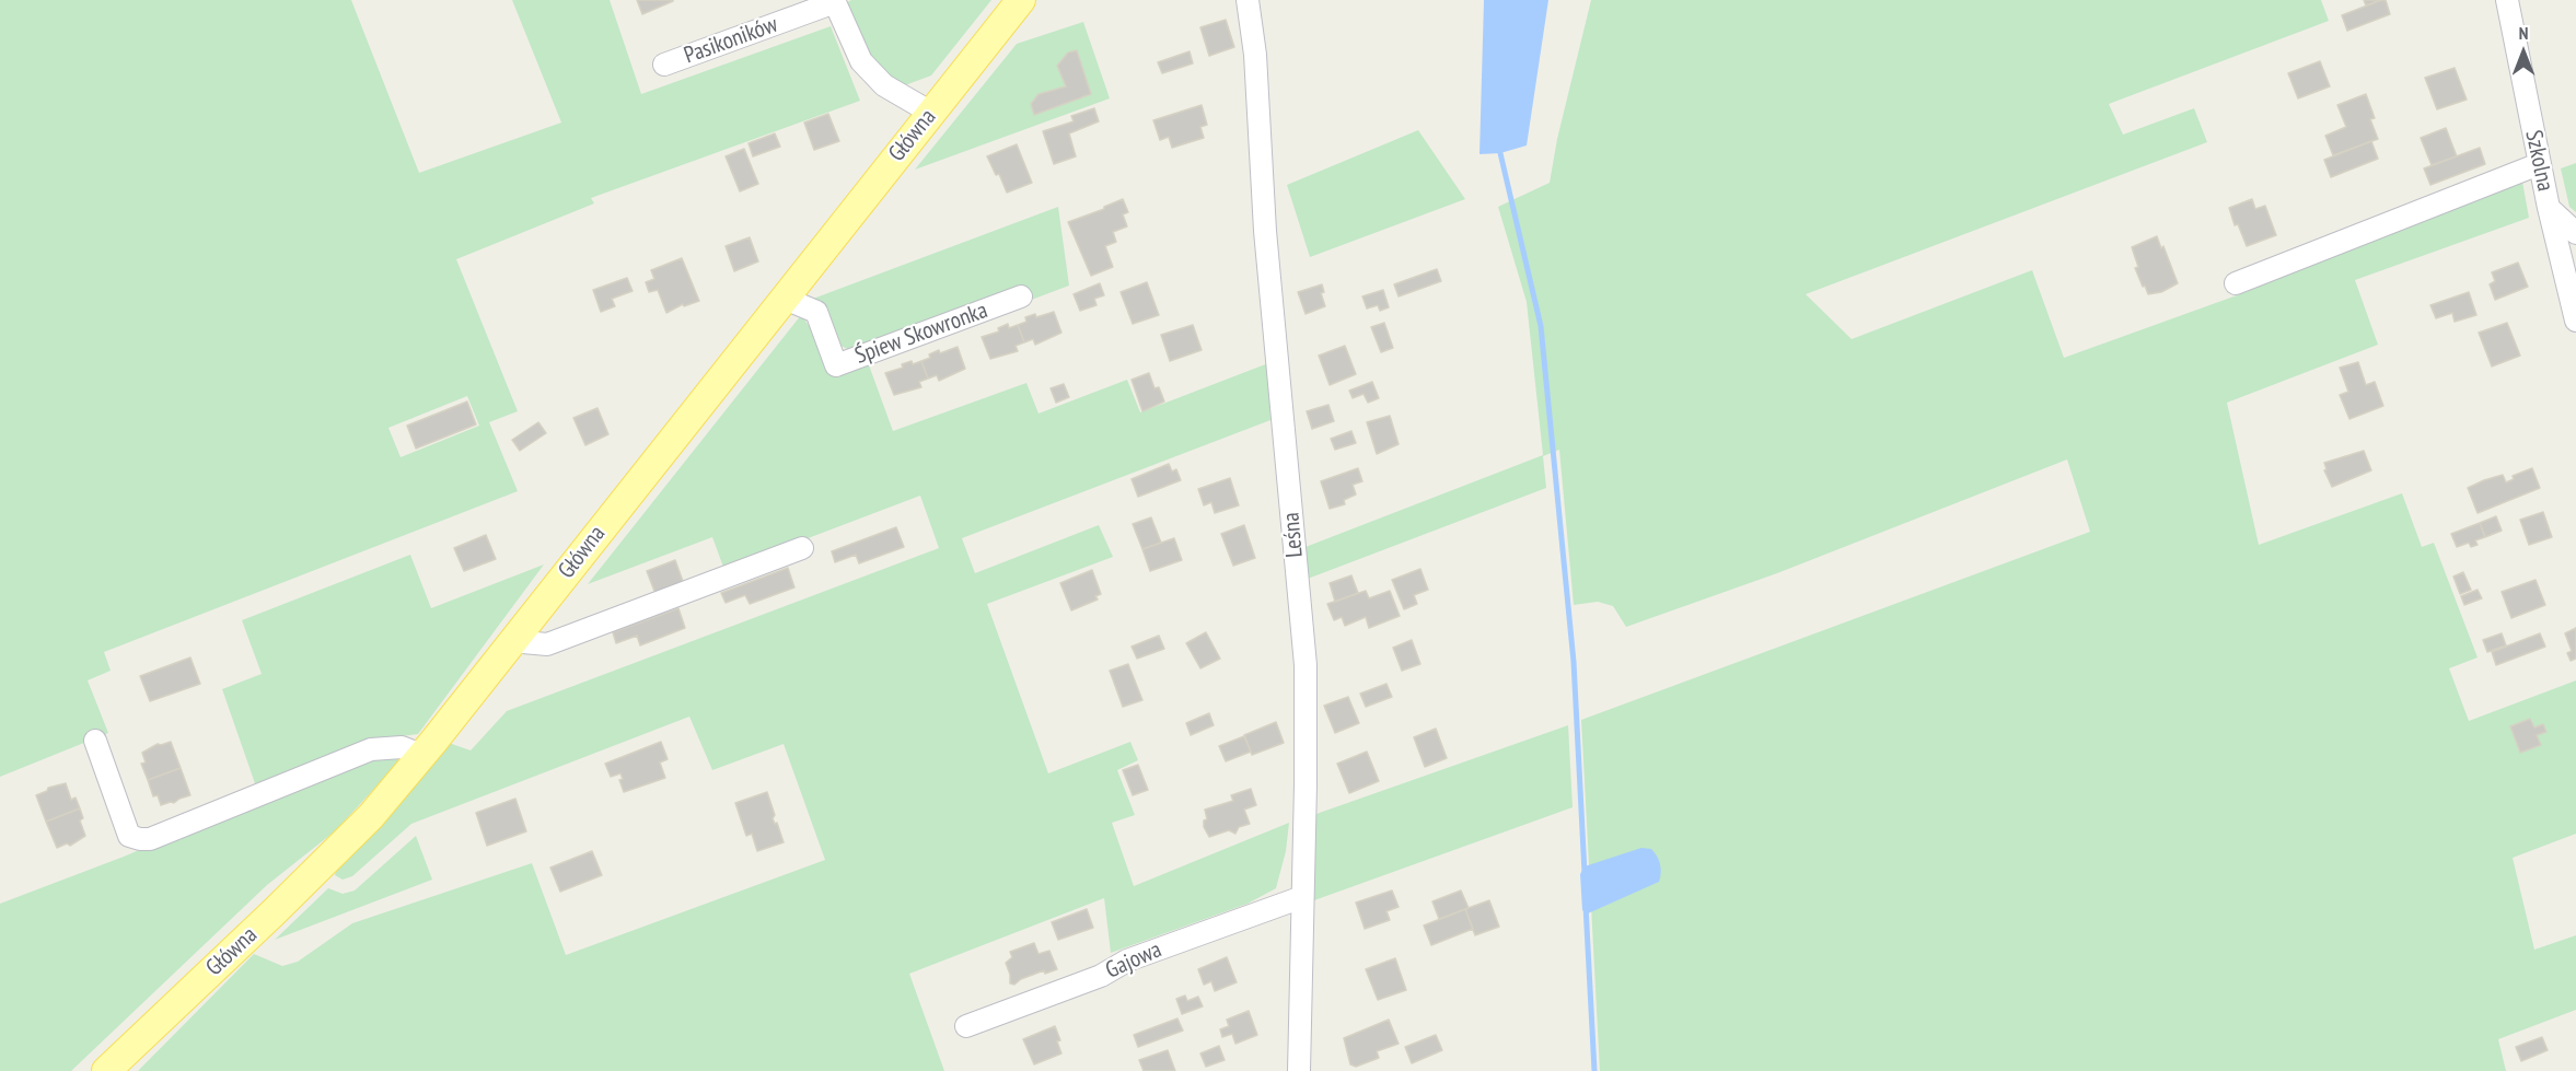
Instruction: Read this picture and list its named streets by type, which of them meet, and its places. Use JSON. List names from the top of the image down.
{
  "streets": {
    "main road": ["Główna"],
    "street": [
      "Pasikoników",
      "Szkolna",
      "Śpiew Skowronka",
      "Leśna",
      "Gajowa"
    ]
  },
  "crossings": [
    ["Główna", "Śpiew Skowronka"],
    ["Leśna", "Gajowa"]
  ],
  "north": "top"
}
